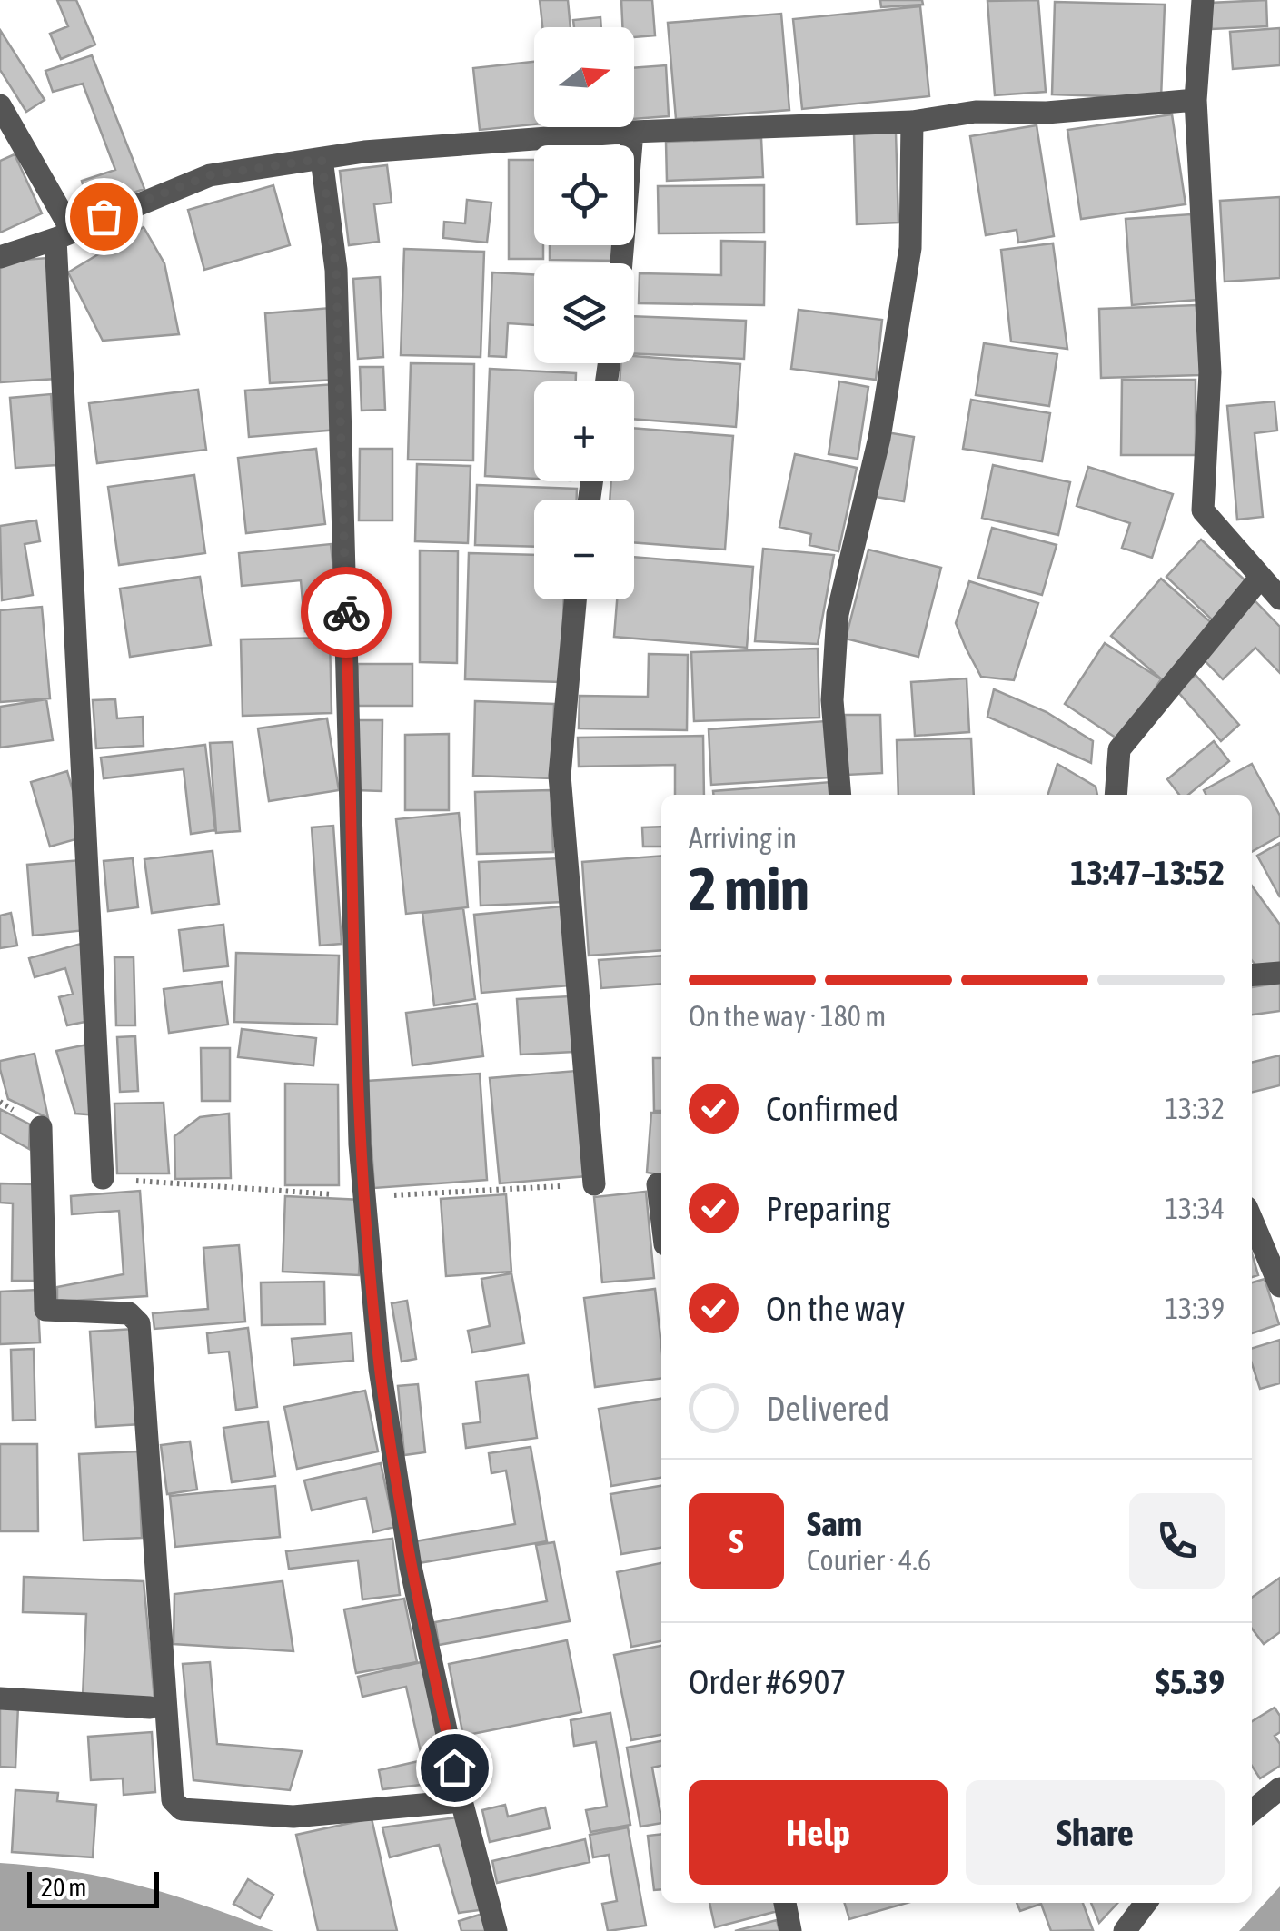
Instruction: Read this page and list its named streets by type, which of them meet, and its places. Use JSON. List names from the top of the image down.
{
  "scale_bar": "20 m",
  "north": "right",
  "page": {
    "map_buttons": ["+", "−"],
    "heading": ["2 min", "Arriving in", "13:47–13:52"],
    "panel": [
      "Sam",
      "Courier · 4.6",
      "Order #6907",
      "$5.39"
    ],
    "bar": "On the way · 180 m",
    "list": [
      ["Confirmed", "13:32"],
      ["Preparing", "13:34"],
      ["On the way", "13:39"],
      "Delivered"
    ],
    "round": "S",
    "buttons": ["Help", "Share"],
    "scale": "20 m"
  }
}
